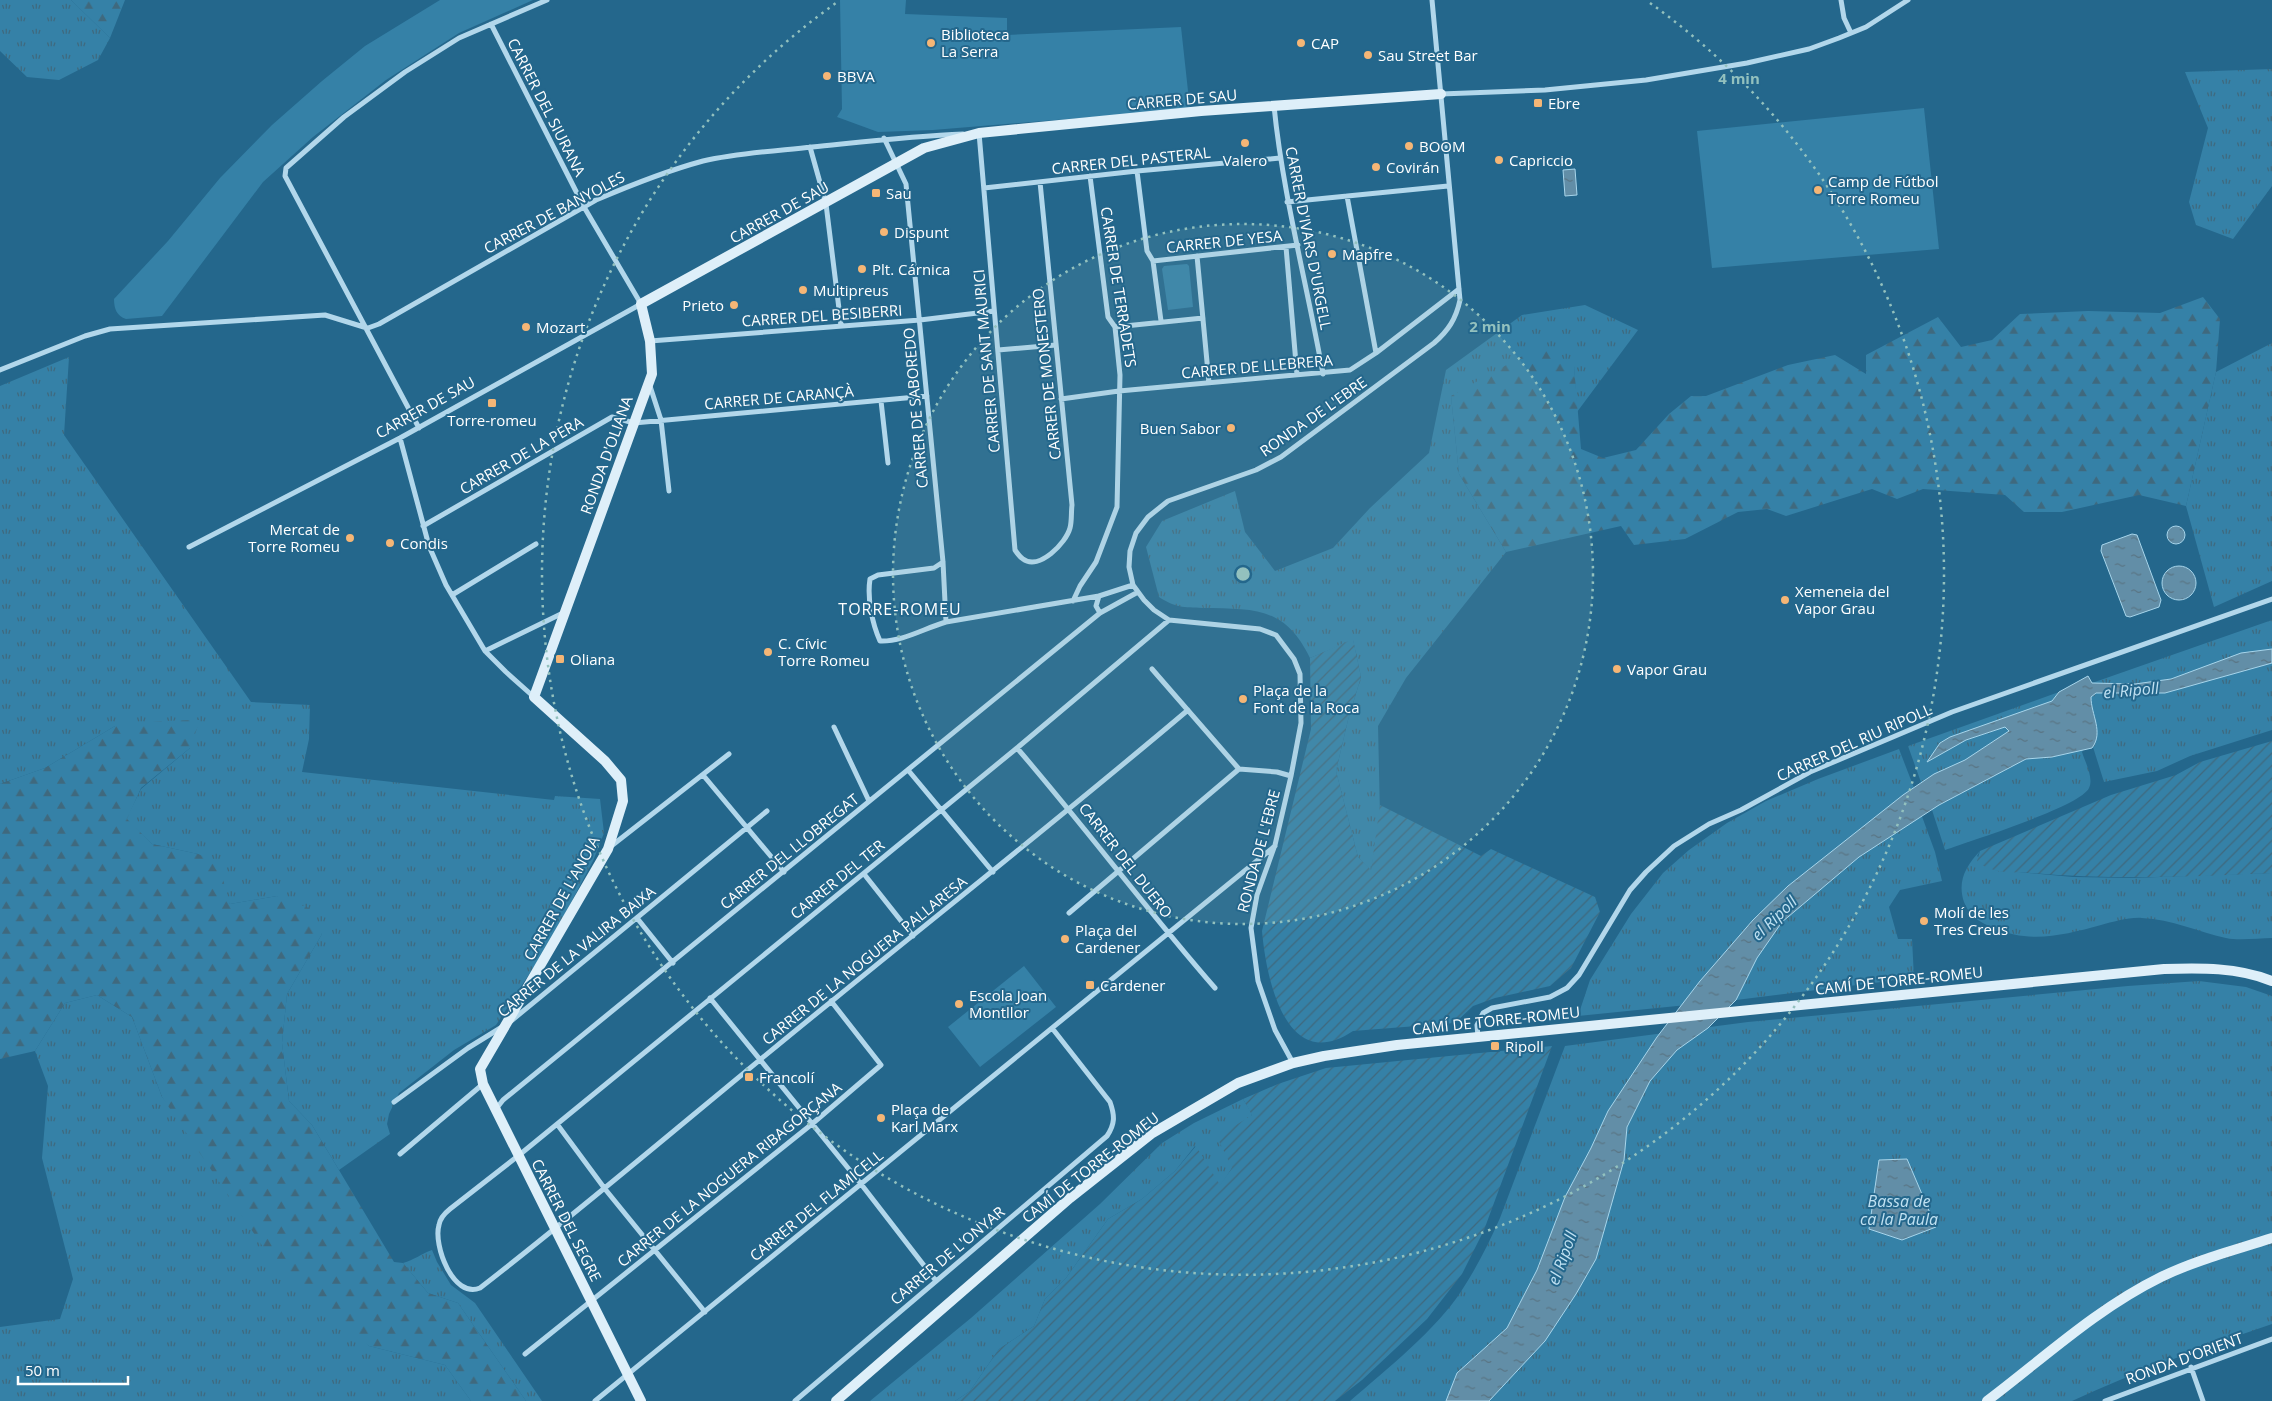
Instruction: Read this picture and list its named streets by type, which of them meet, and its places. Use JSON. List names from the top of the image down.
{
  "streets": {
    "street": [
      "CARRER DE SAU",
      "CARRER DEL SIURANA",
      "CARRER DEL PASTERAL",
      "CARRER DE BANYOLES",
      "CARRER D'IVARS D'URGELL",
      "CARRER DE YESA",
      "CARRER DE TERRADETS",
      "CARRER DEL BESIBERRI",
      "CARRER DE SANT MAURICI",
      "CARRER DE LLEBRERA",
      "CARRER DE MONESTERO",
      "CARRER DE CARANÇÀ",
      "CARRER DE SABOREDO",
      "RONDA DE L'EBRE",
      "CARRER DE LA PERA",
      "RONDA D'OLIANA",
      "CARRER DEL RIU RIPOLL",
      "CARRER DEL LLOBREGAT",
      "CARRER DEL DUERO",
      "CARRER DEL TER",
      "CARRER DE L'ANOIA",
      "CARRER DE LA VALIRA BAIXA",
      "CARRER DE LA NOGUERA PALLARESA",
      "CAMÍ DE TORRE-ROMEU",
      "CARRER DE LA NOGUERA RIBAGORÇANA",
      "CARRER DEL FLAMICELL",
      "CARRER DEL SEGRE",
      "CARRER DE L'ONYAR",
      "RONDA D'ORIENT"
    ]
  },
  "crossings": [
    ["CARRER DE SAU", "CARRER DEL SIURANA"],
    ["CARRER DE SAU", "CARRER DE BANYOLES"],
    ["CARRER DE SAU", "CARRER D'IVARS D'URGELL"],
    ["CARRER DE SAU", "CARRER DE SANT MAURICI"],
    ["CARRER DE SAU", "CARRER DE SABOREDO"],
    ["CARRER DE SAU", "RONDA DE L'EBRE"],
    ["CARRER DE SAU", "RONDA D'OLIANA"],
    ["CARRER DE SAU", "CARRER DE L'ANOIA"],
    ["CARRER DEL SIURANA", "CARRER DE BANYOLES"],
    ["CARRER DEL SIURANA", "RONDA D'OLIANA"],
    ["CARRER DEL PASTERAL", "CARRER D'IVARS D'URGELL"],
    ["CARRER DEL PASTERAL", "CARRER DE TERRADETS"],
    ["CARRER DEL PASTERAL", "CARRER DE SANT MAURICI"],
    ["CARRER DEL PASTERAL", "CARRER DE MONESTERO"],
    ["CARRER DE BANYOLES", "CARRER DE SANT MAURICI"],
    ["CARRER D'IVARS D'URGELL", "CARRER DE YESA"],
    ["CARRER D'IVARS D'URGELL", "CARRER DE LLEBRERA"],
    ["CARRER DE TERRADETS", "CARRER DE LLEBRERA"],
    ["CARRER DEL BESIBERRI", "CARRER DE SANT MAURICI"],
    ["CARRER DEL BESIBERRI", "CARRER DE SABOREDO"],
    ["CARRER DEL BESIBERRI", "RONDA D'OLIANA"],
    ["CARRER DE SANT MAURICI", "CARRER DE MONESTERO"],
    ["CARRER DE LLEBRERA", "CARRER DE MONESTERO"],
    ["CARRER DE LLEBRERA", "RONDA DE L'EBRE"],
    ["CARRER DE CARANÇÀ", "CARRER DE SABOREDO"],
    ["CARRER DE CARANÇÀ", "CARRER DE LA PERA"],
    ["CARRER DE CARANÇÀ", "RONDA D'OLIANA"],
    ["RONDA DE L'EBRE", "CARRER DEL TER"],
    ["RONDA DE L'EBRE", "CAMÍ DE TORRE-ROMEU"],
    ["RONDA DE L'EBRE", "CARRER DEL FLAMICELL"],
    ["CARRER DE LA PERA", "RONDA D'OLIANA"],
    ["CARRER DE LA PERA", "CARRER DE L'ANOIA"],
    ["RONDA D'OLIANA", "CARRER DE L'ANOIA"],
    ["CARRER DEL RIU RIPOLL", "CAMÍ DE TORRE-ROMEU"],
    ["CARRER DEL LLOBREGAT", "CARRER DEL SEGRE"],
    ["CARRER DEL DUERO", "CARRER DEL TER"],
    ["CARRER DEL DUERO", "CARRER DE LA NOGUERA PALLARESA"],
    ["CARRER DEL DUERO", "CARRER DEL FLAMICELL"],
    ["CARRER DEL TER", "CARRER DE LA NOGUERA PALLARESA"],
    ["CARRER DEL TER", "CARRER DEL SEGRE"],
    ["CARRER DE L'ANOIA", "CARRER DE LA VALIRA BAIXA"],
    ["CARRER DE L'ANOIA", "CARRER DEL SEGRE"],
    ["CARRER DE LA NOGUERA PALLARESA", "CARRER DE LA NOGUERA RIBAGORÇANA"],
    ["CARRER DE LA NOGUERA PALLARESA", "CARRER DEL SEGRE"],
    ["CARRER DE LA NOGUERA RIBAGORÇANA", "CARRER DEL SEGRE"],
    ["CARRER DEL FLAMICELL", "CARRER DEL SEGRE"],
    ["CARRER DEL FLAMICELL", "CARRER DE L'ONYAR"]
  ],
  "districts": ["TORRE-ROMEU"],
  "water": ["el Ripoll", "Bassa de ca la Paula"],
  "places": {
    "other": [
      "Biblioteca La Serra",
      "CAP",
      "Sau Street Bar",
      "BBVA",
      "Valero",
      "BOOM",
      "Capriccio",
      "Covirán",
      "Camp de Fútbol Torre Romeu",
      "Dispunt",
      "Mapfre",
      "Plt. Cárnica",
      "Multipreus",
      "Prieto",
      "Mozart",
      "Buen Sabor",
      "Mercat de Torre Romeu",
      "Condis",
      "Xemeneia del Vapor Grau",
      "C. Cívic Torre Romeu",
      "Vapor Grau",
      "Plaça de la Font de la Roca",
      "Molí de les Tres Creus",
      "Plaça del Cardener",
      "Escola Joan Montllor",
      "Plaça de Karl Marx"
    ],
    "transit": [
      "Ebre",
      "Sau",
      "Torre-romeu",
      "Oliana",
      "Cardener",
      "Ripoll",
      "Francolí"
    ]
  },
  "scale_bar": "50 m",
  "rings": ["4 min", "2 min"]
}
